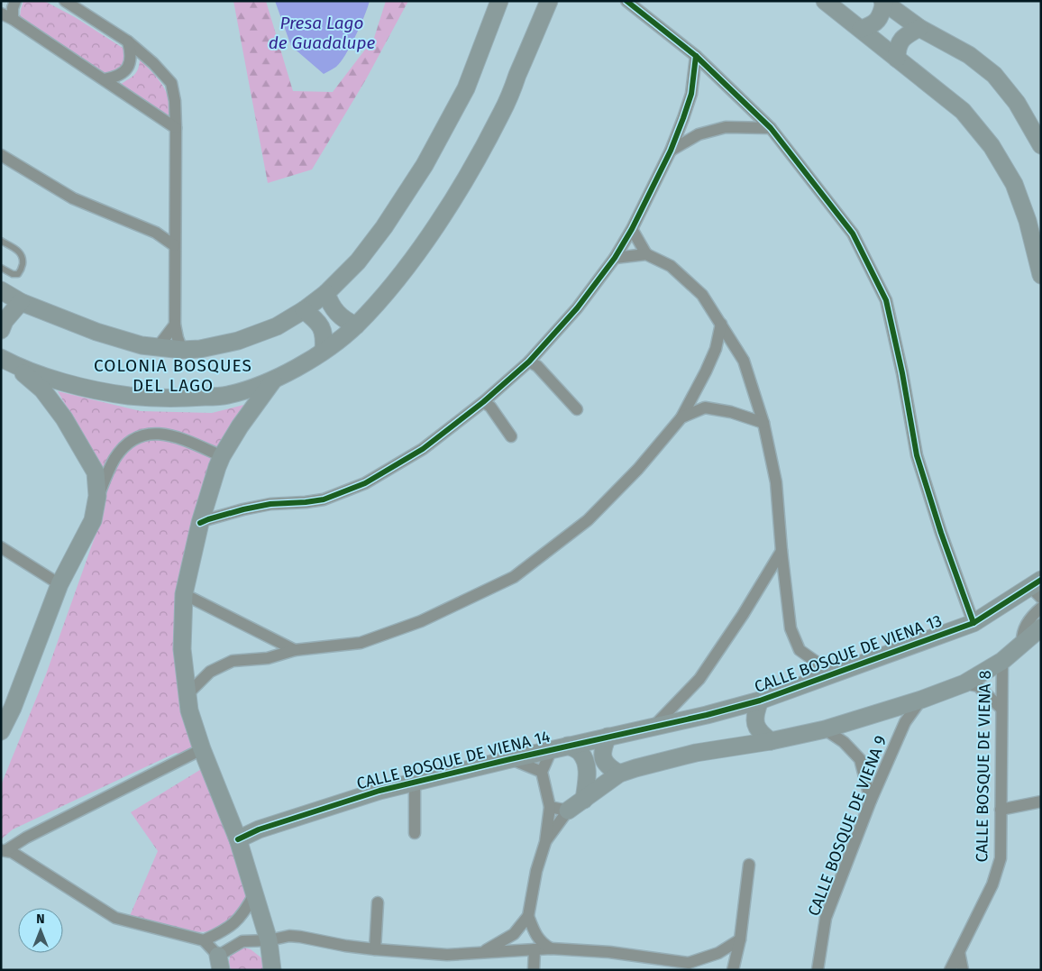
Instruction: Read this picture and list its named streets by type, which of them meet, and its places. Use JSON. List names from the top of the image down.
{
  "streets": {
    "street": [
      "CALLE BOSQUE DE VIENA 13",
      "CALLE BOSQUE DE VIENA 14",
      "CALLE BOSQUE DE VIENA 8",
      "CALLE BOSQUE DE VIENA 9"
    ]
  },
  "crossings": [
    ["CALLE BOSQUE DE VIENA 13", "CALLE BOSQUE DE VIENA 14"]
  ],
  "districts": ["COLONIA BOSQUES DEL LAGO"],
  "water": ["Presa Lago de Guadalupe"],
  "north": "top"
}
